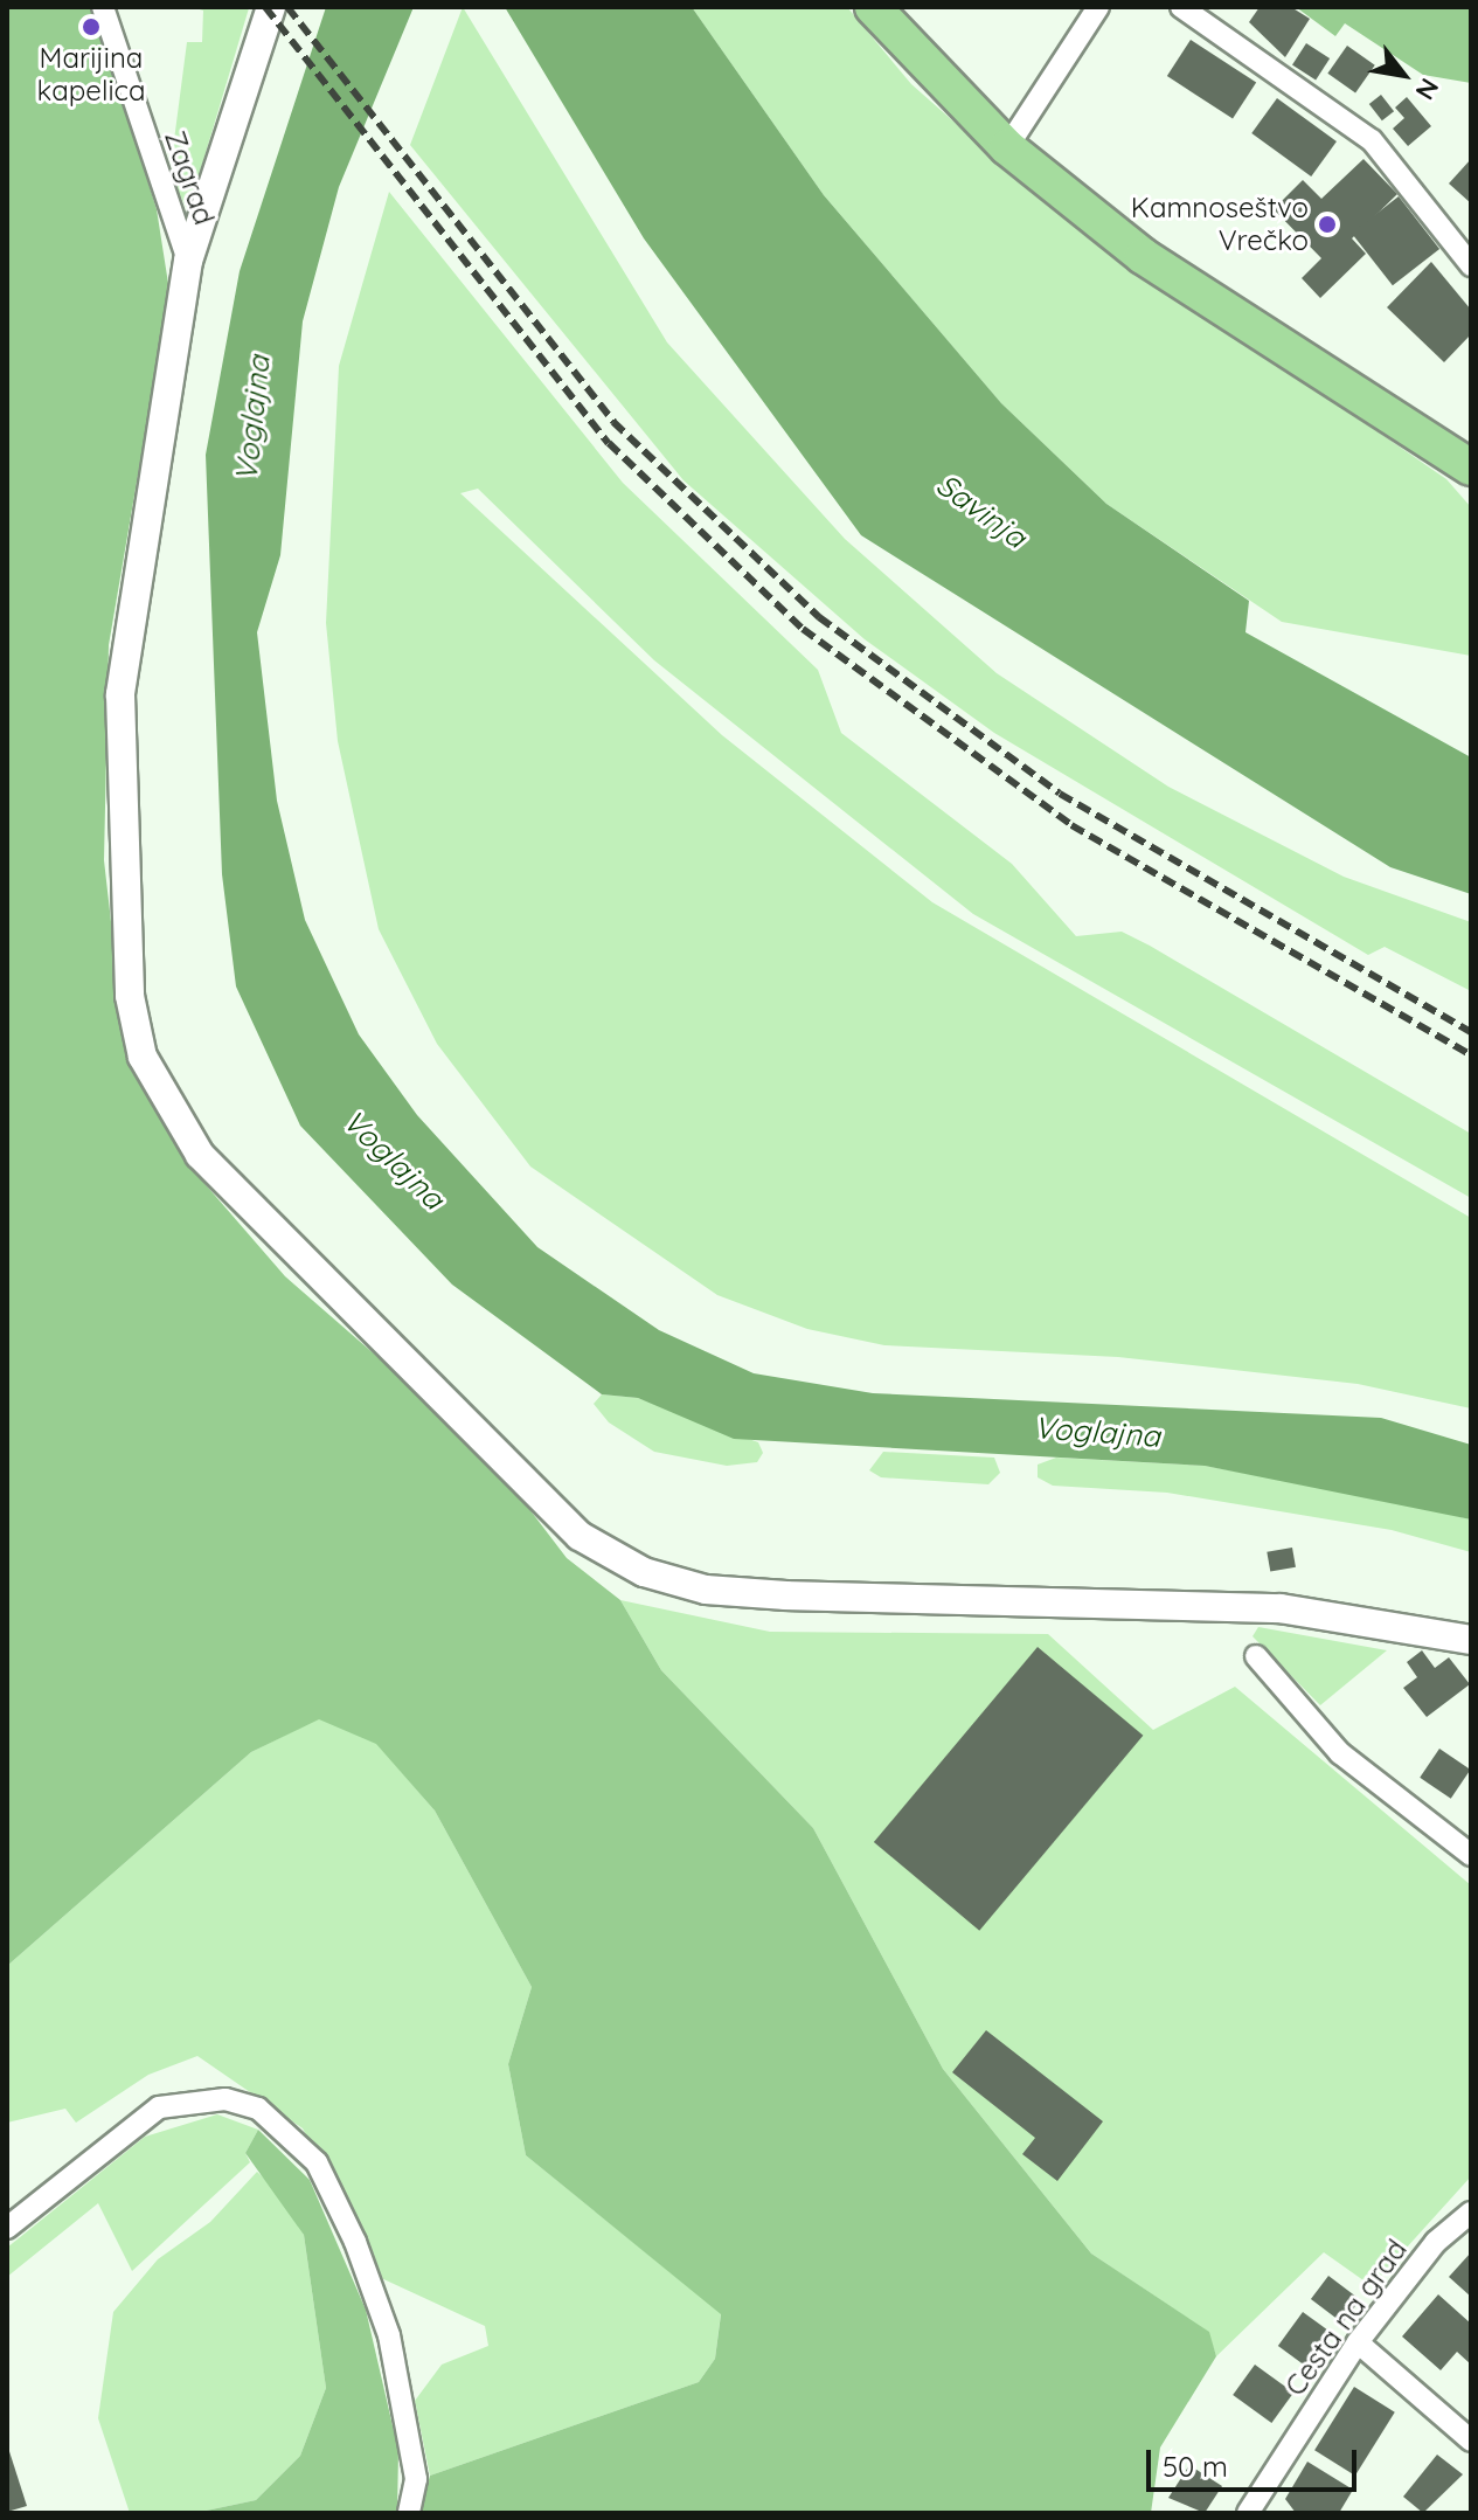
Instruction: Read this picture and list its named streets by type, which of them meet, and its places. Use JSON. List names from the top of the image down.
{
  "streets": {
    "street": ["Zagrad", "Cesta na grad"]
  },
  "water": ["Voglajna", "Savinja"],
  "places": ["Marijina kapelica", "Kamnoseštvo Vrečko"],
  "scale_bar": "50 m",
  "north": "bottom right"
}
